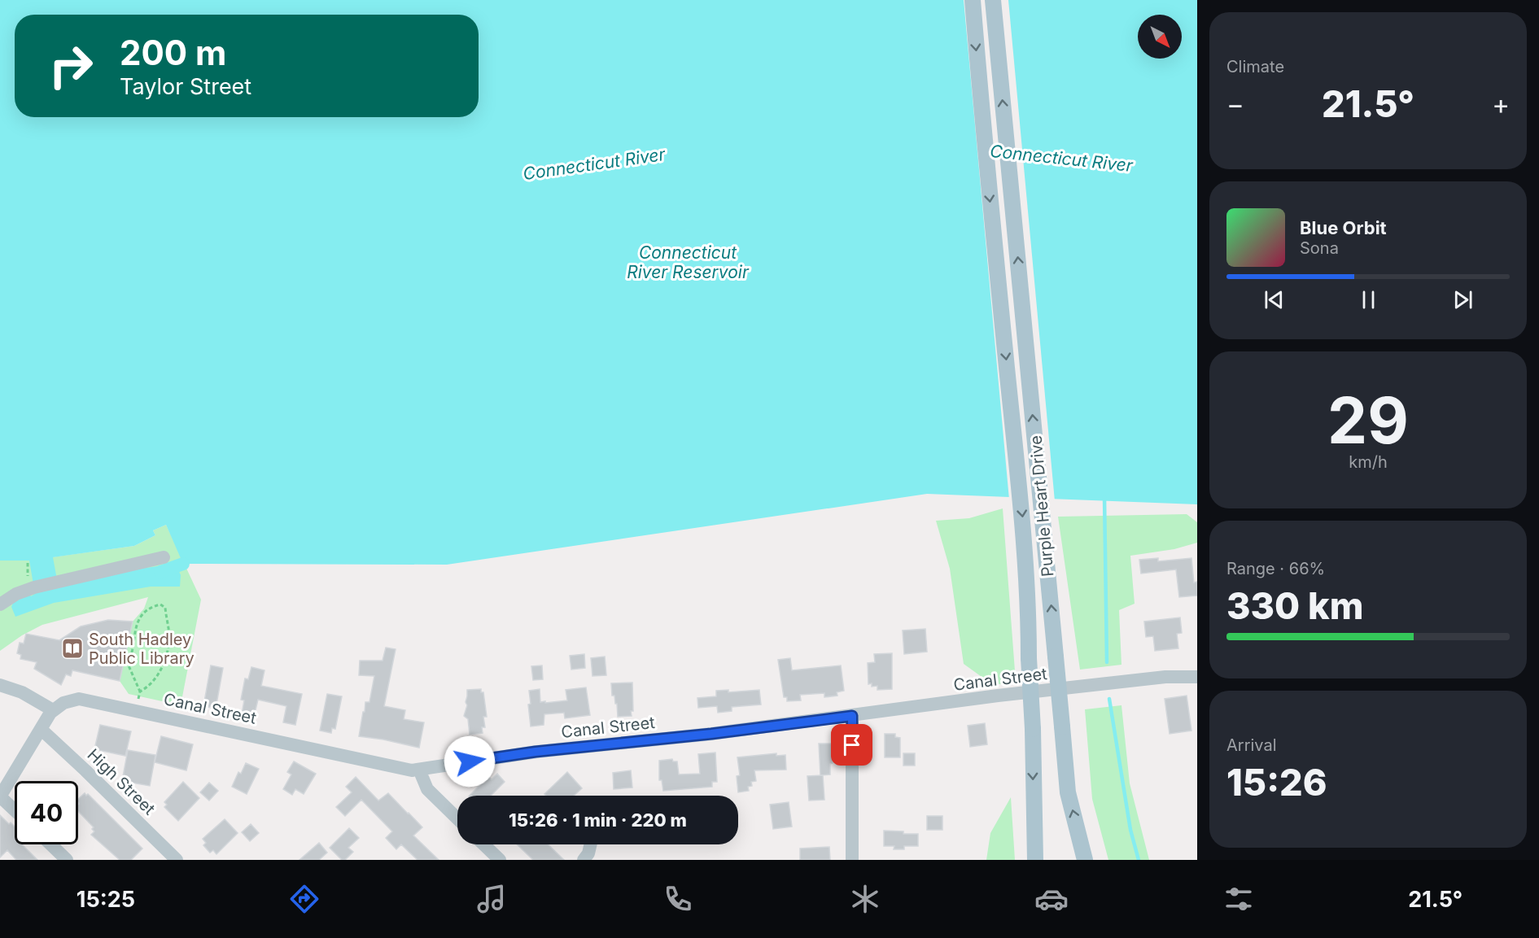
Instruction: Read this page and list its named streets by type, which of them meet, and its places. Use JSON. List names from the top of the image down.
{
  "streets": {
    "main road": ["Purple Heart Drive"],
    "street": ["Canal Street", "High Street"]
  },
  "water": ["Connecticut River", "Connecticut River Reservoir"],
  "places": {
    "library": ["South Hadley Public Library"]
  },
  "north": "bottom right",
  "page": {
    "tile": [
      "Climate",
      ["29", "km/h"],
      ["Range · 66%", "330 km"],
      ["Arrival", "15:26"]
    ],
    "turn": ["200 m", "Taylor Street"],
    "heat": ["−", "21.5°", "+"],
    "song": ["Blue Orbit", "Sona"],
    "limit": "40",
    "trip": "15:26 · 1 min · 220 m",
    "tabs": ["15:25", "21.5°"]
  }
}
